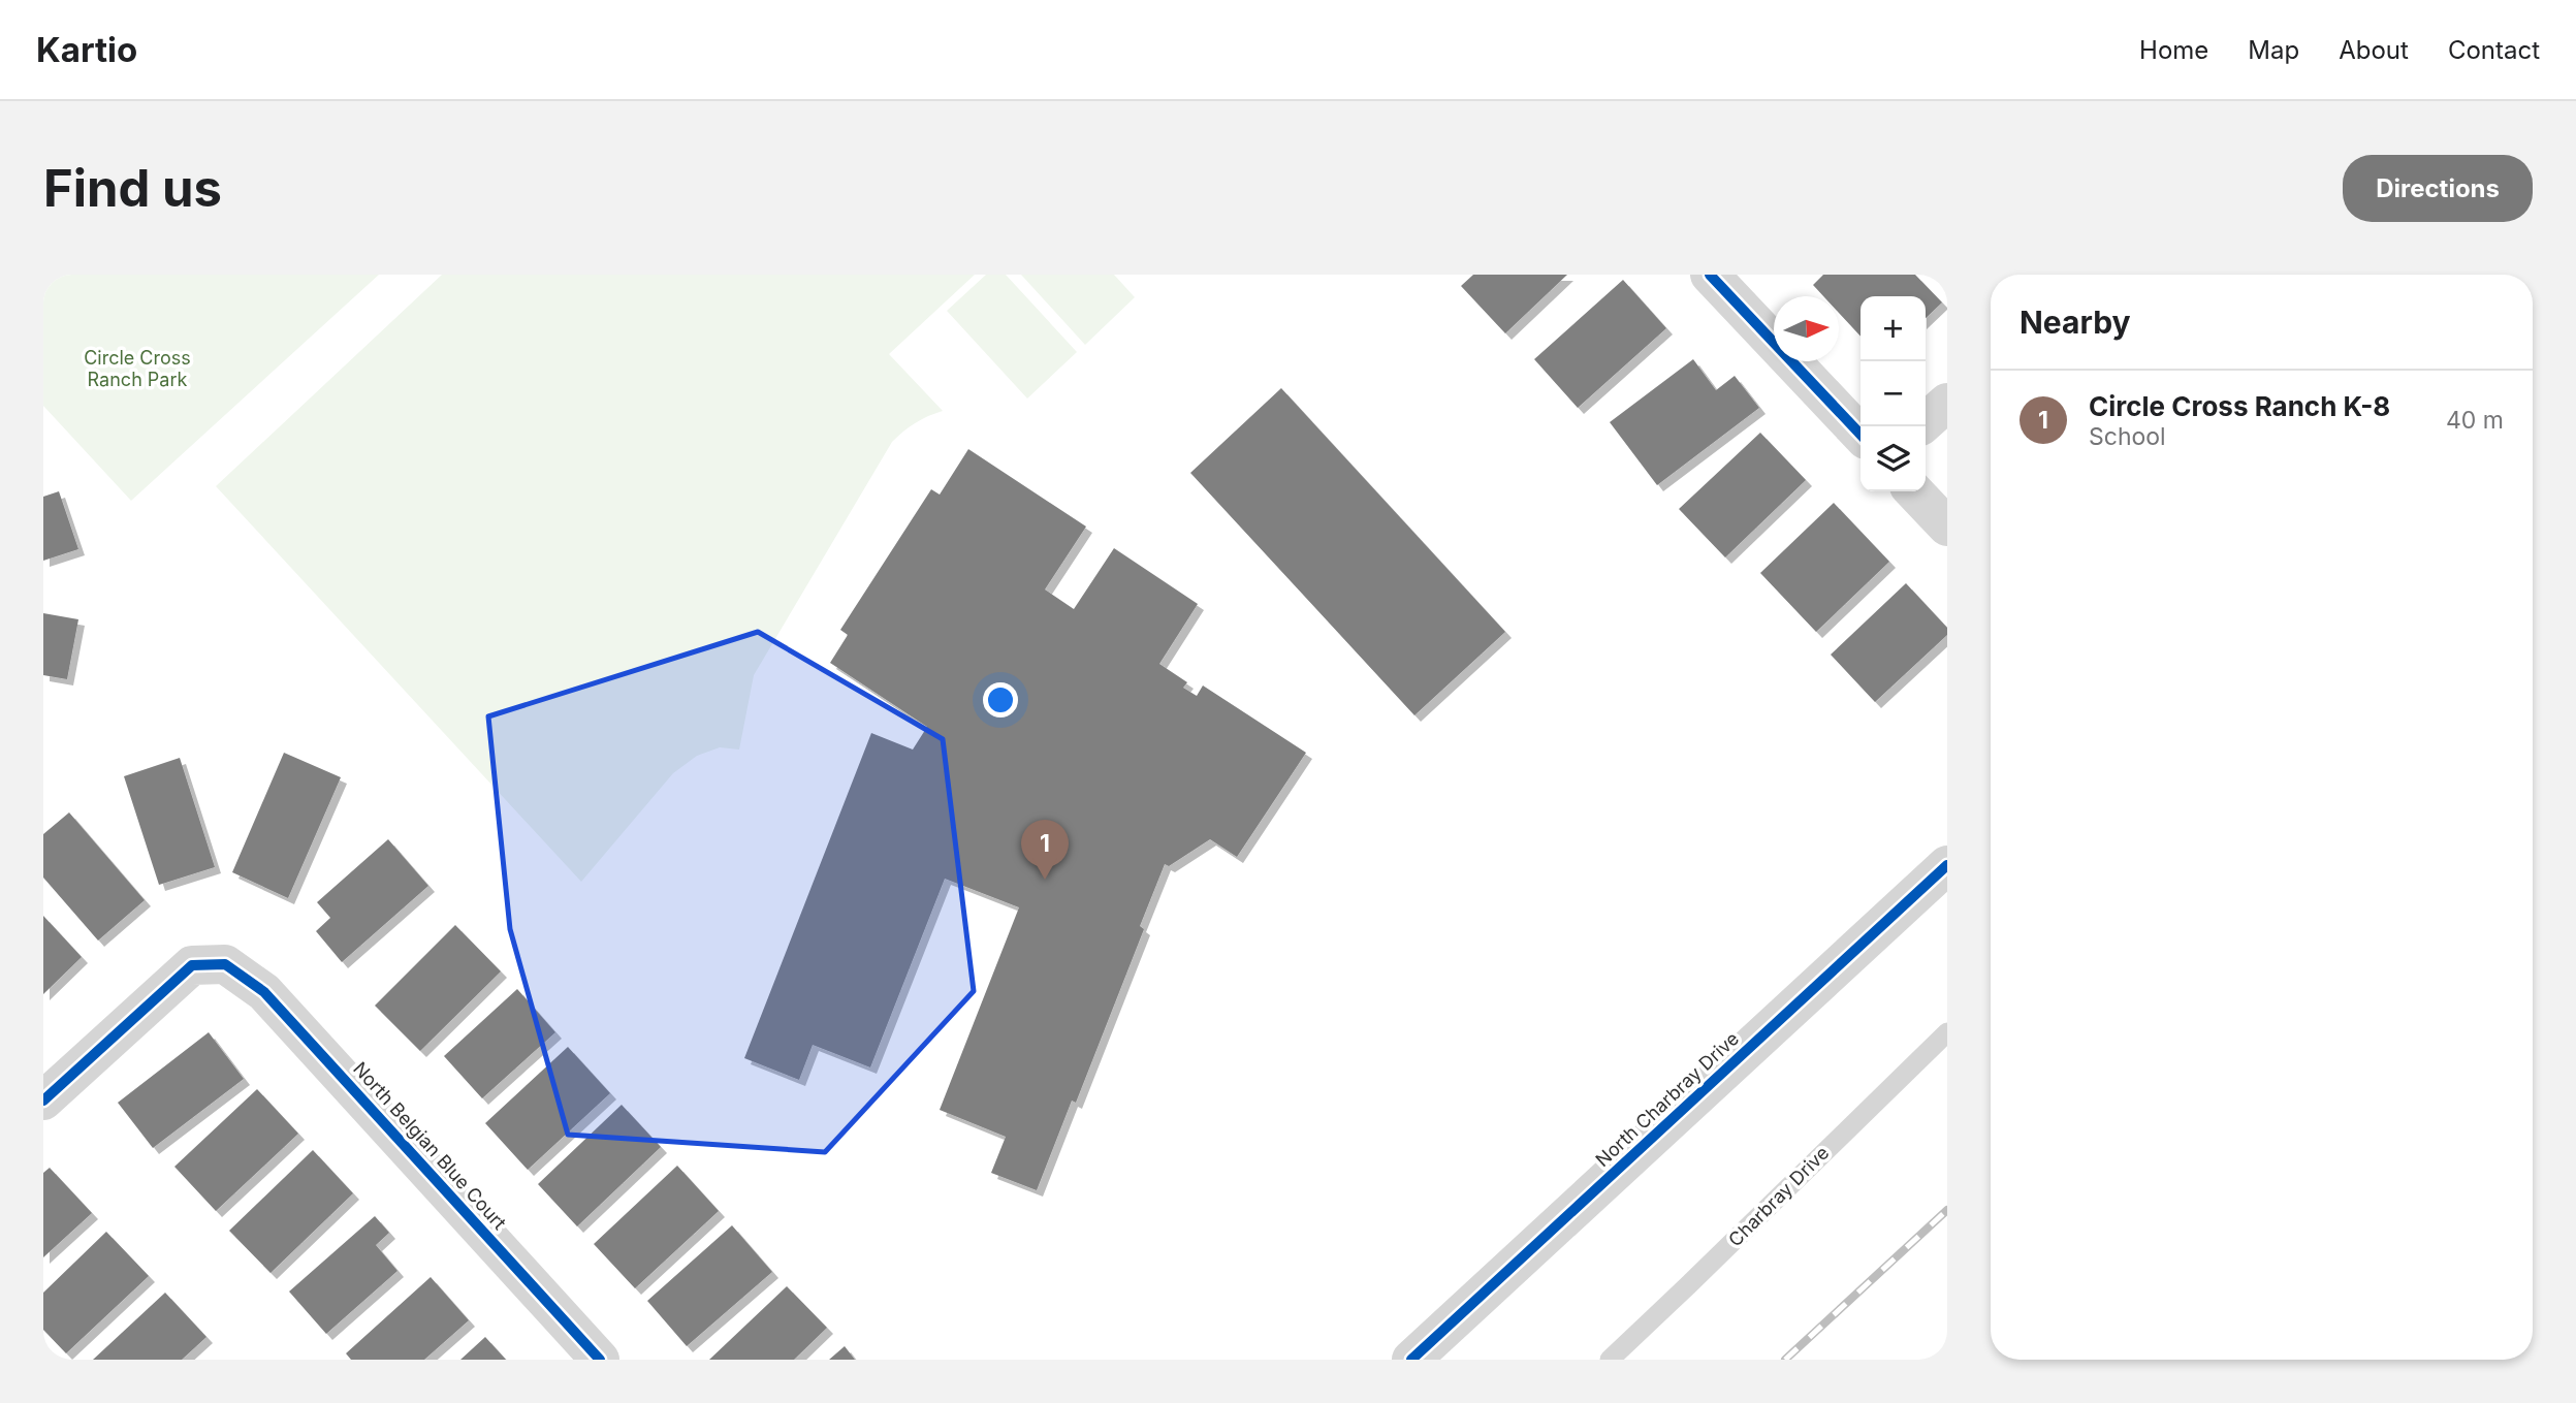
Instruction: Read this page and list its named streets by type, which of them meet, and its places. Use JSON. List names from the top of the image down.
{
  "streets": {
    "street": ["North Charbray Drive", "North Belgian Blue Court"],
    "lane": ["Charbray Drive"]
  },
  "parks": ["Circle Cross Ranch Park"],
  "north": "right",
  "page": {
    "header": "Kartio",
    "nav": [
      "Home",
      "Map",
      "About",
      "Contact"
    ],
    "buttons": "Directions",
    "title": "Find us",
    "heading": "Nearby",
    "map_buttons": ["+", "−"],
    "list": [
      {
        "mark": "1",
        "name": "Circle Cross Ranch K-8",
        "note": "School",
        "value": "40 m"
      }
    ],
    "pins": "1"
  }
}
